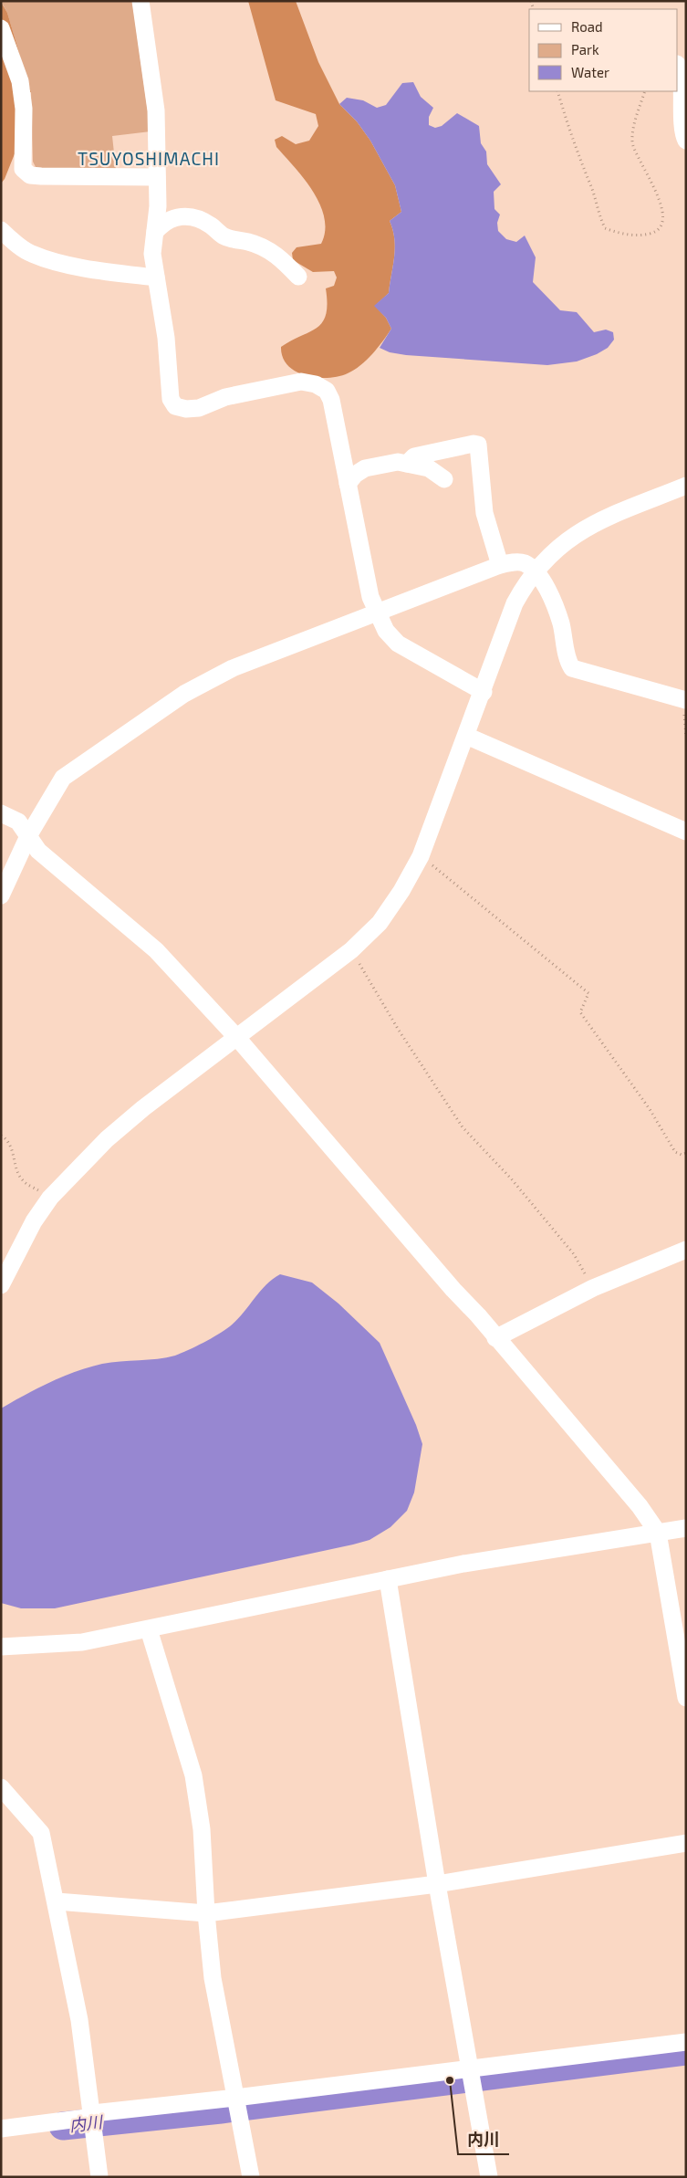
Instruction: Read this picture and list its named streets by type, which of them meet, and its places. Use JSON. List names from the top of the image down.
{
  "districts": ["TSUYOSHIMACHI"],
  "water": ["内川"],
  "places": ["内川"],
  "legend": ["Road", "Park", "Water"]
}
